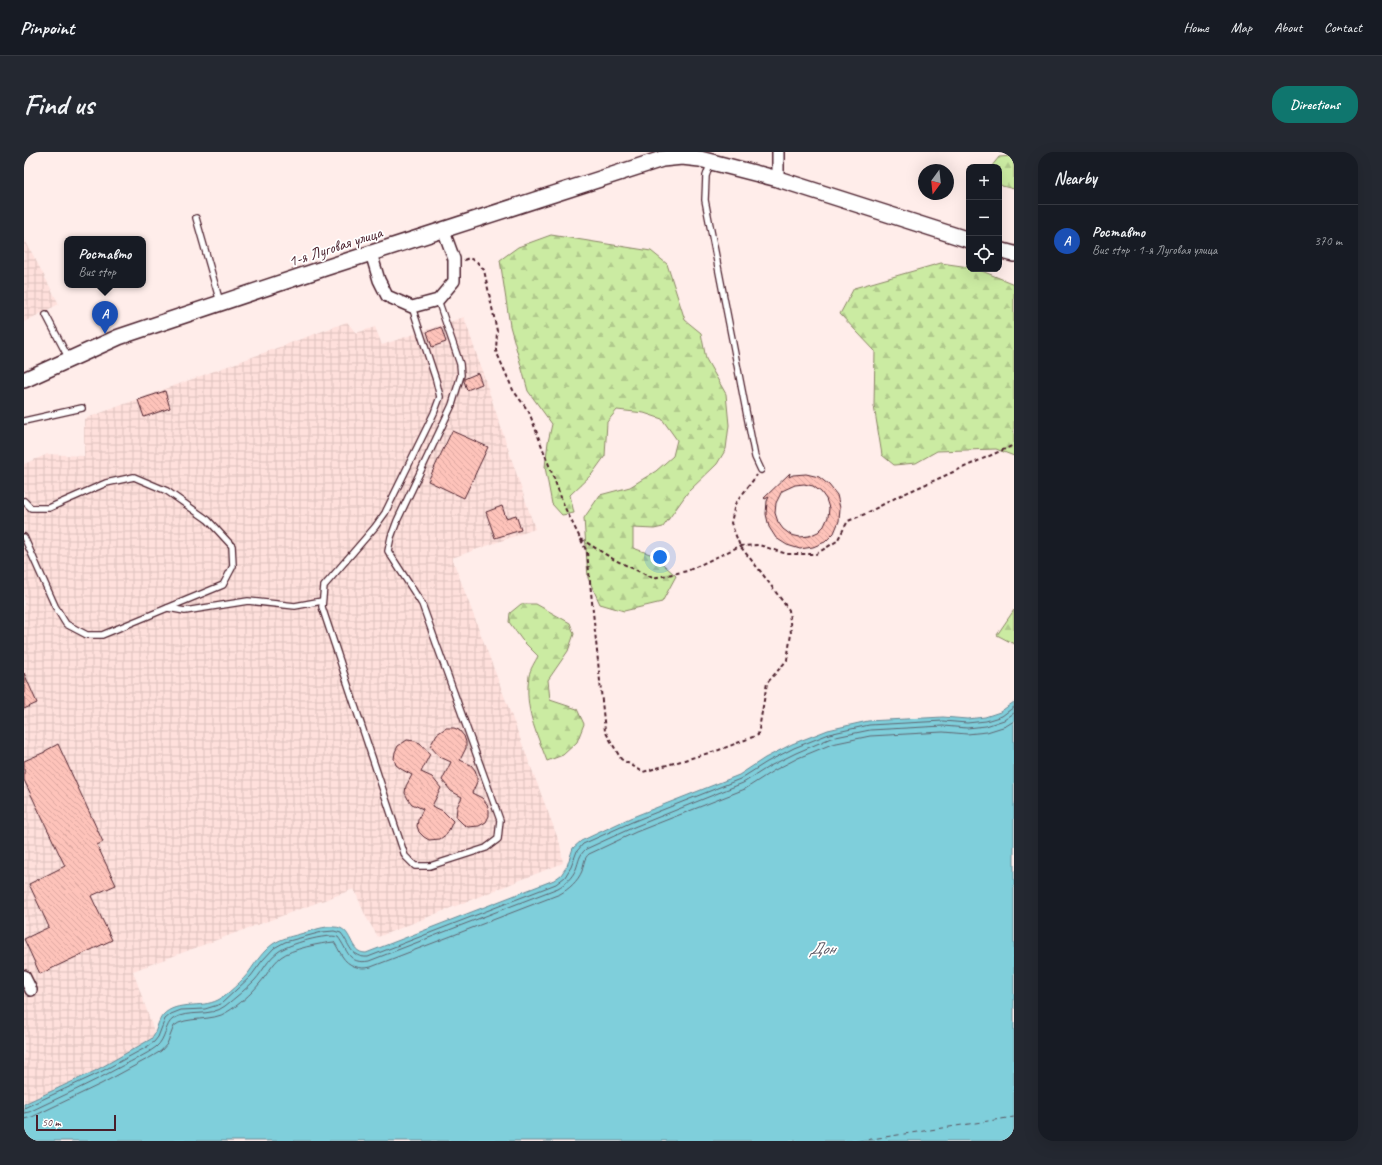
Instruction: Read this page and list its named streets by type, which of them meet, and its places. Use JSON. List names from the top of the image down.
{
  "streets": {
    "main road": ["1-я Луговая улица"]
  },
  "water": ["Дон"],
  "scale_bar": "50 m",
  "north": "bottom",
  "page": {
    "header": "Pinpoint",
    "nav": [
      "Home",
      "Map",
      "About",
      "Contact"
    ],
    "buttons": "Directions",
    "title": "Find us",
    "heading": "Nearby",
    "map_buttons": ["+", "−"],
    "list": [
      {
        "mark": "A",
        "name": "Роставто",
        "note": "Bus stop · 1-я Луговая улица",
        "value": "370 m"
      }
    ],
    "popup": ["Роставто", "Bus stop"],
    "pins": "A",
    "scale": "50 m"
  }
}
